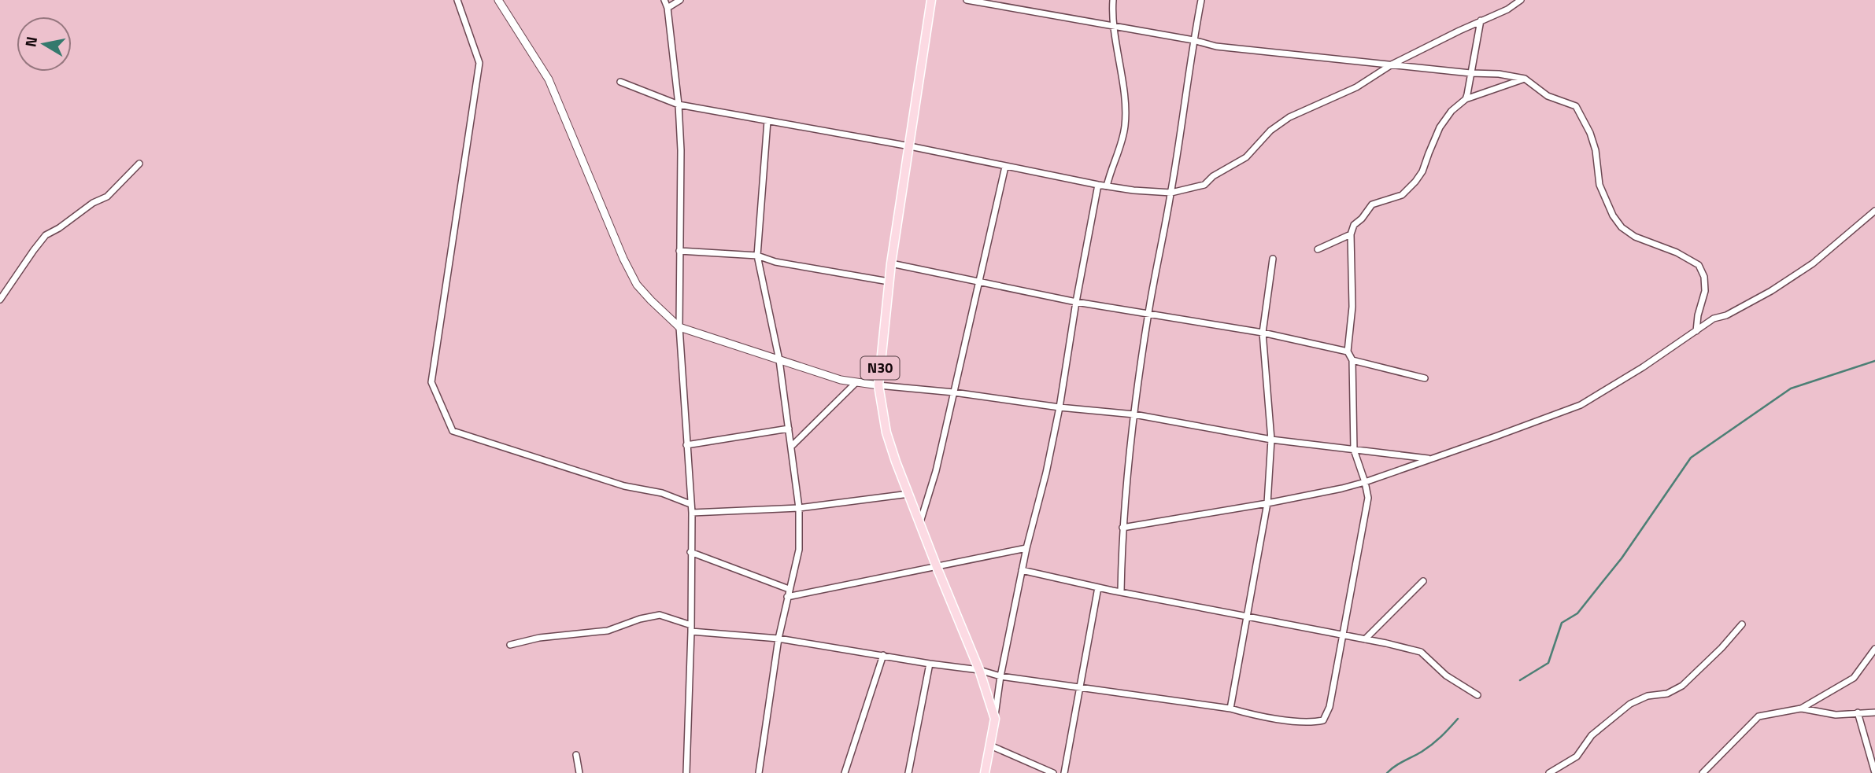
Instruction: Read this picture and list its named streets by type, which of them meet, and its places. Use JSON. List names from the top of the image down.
{
  "streets": {
    "main road": ["N30"]
  },
  "north": "left"
}
